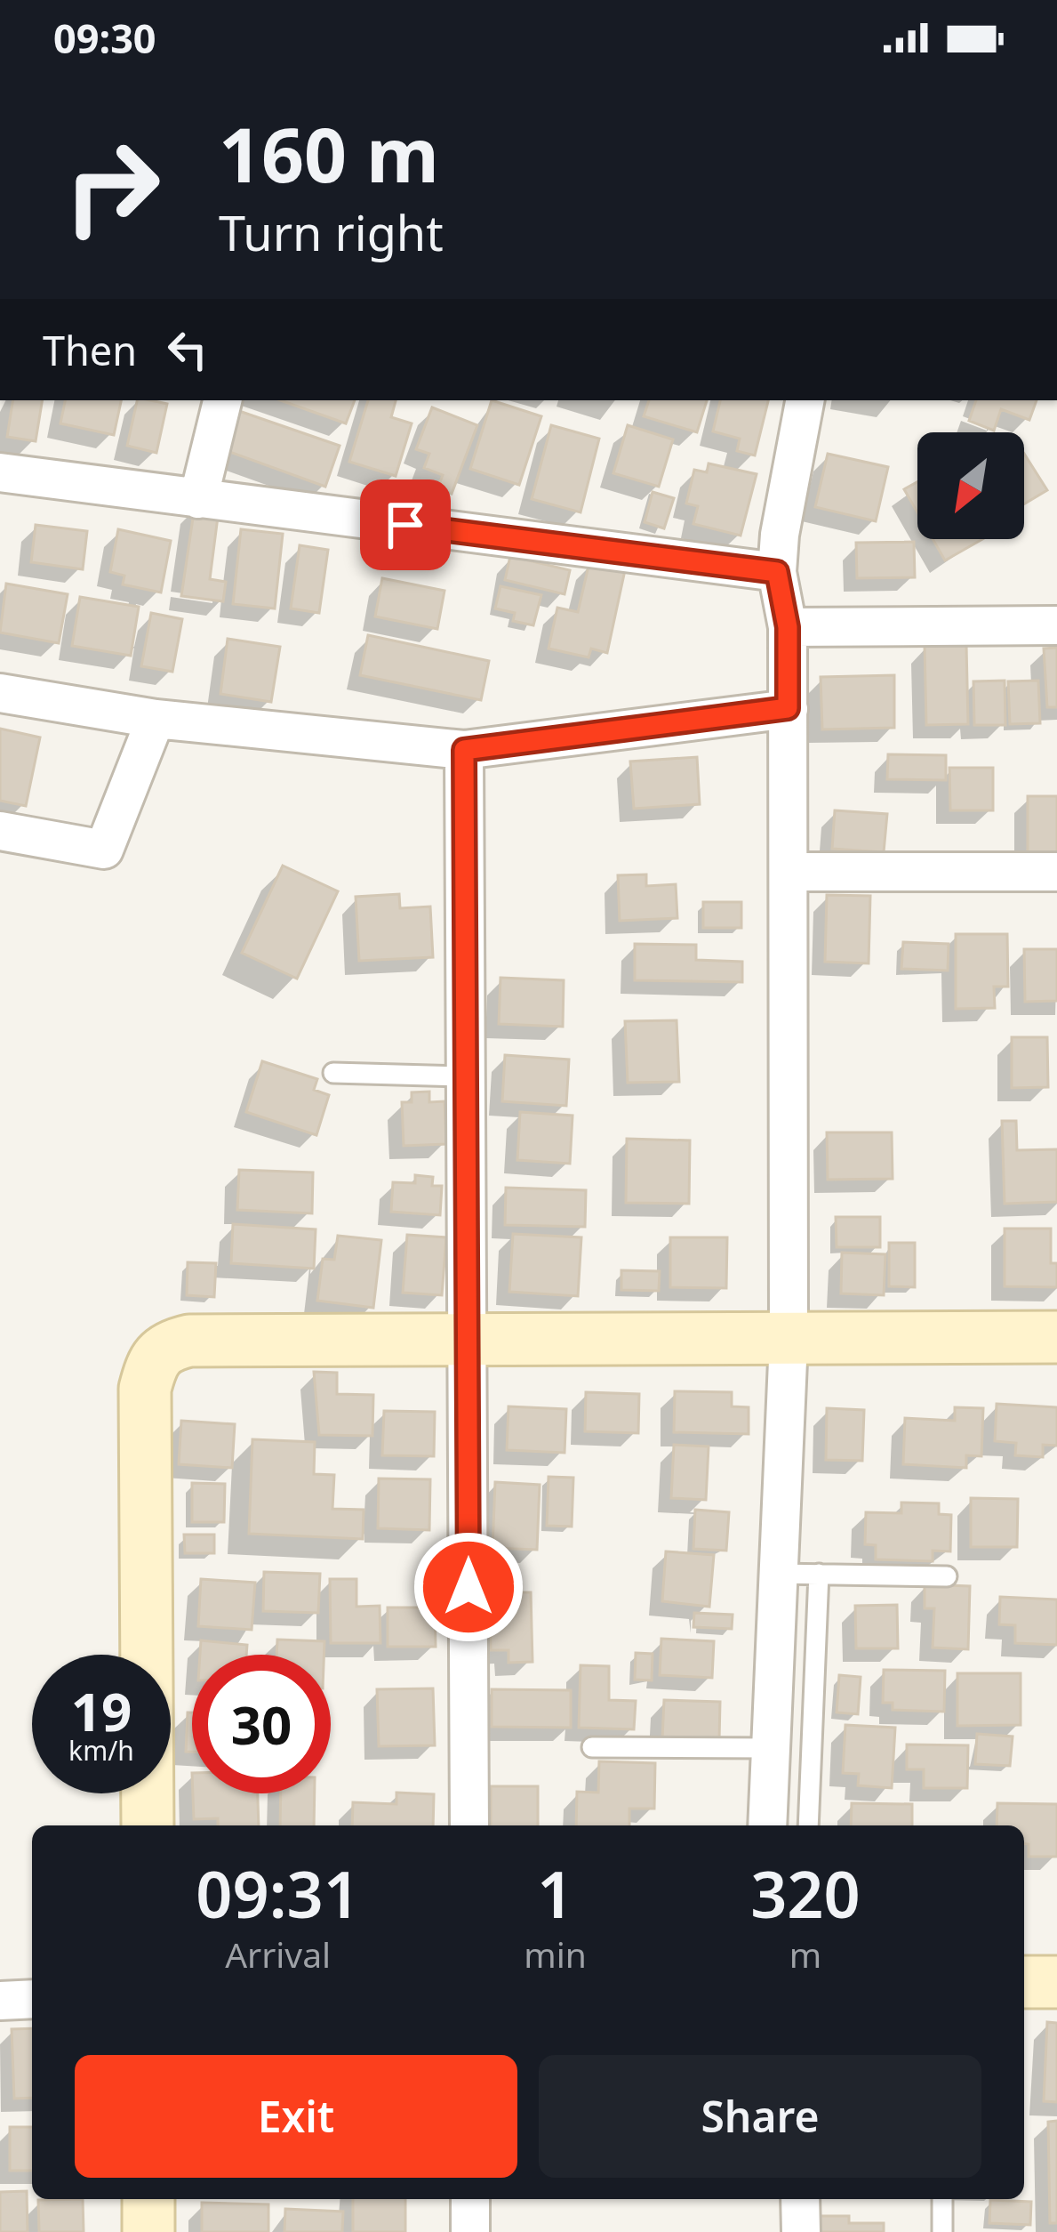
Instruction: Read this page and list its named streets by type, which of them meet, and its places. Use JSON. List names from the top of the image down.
{
  "north": "bottom left",
  "page": {
    "status": "09:30",
    "turn": ["160 m", "Turn right"],
    "then": "Then",
    "speed": "19 km/h",
    "limit": "30",
    "eta": [
      "09:31",
      "Arrival",
      "1",
      "min",
      "320",
      "m"
    ],
    "buttons": ["Exit", "Share"]
  }
}
